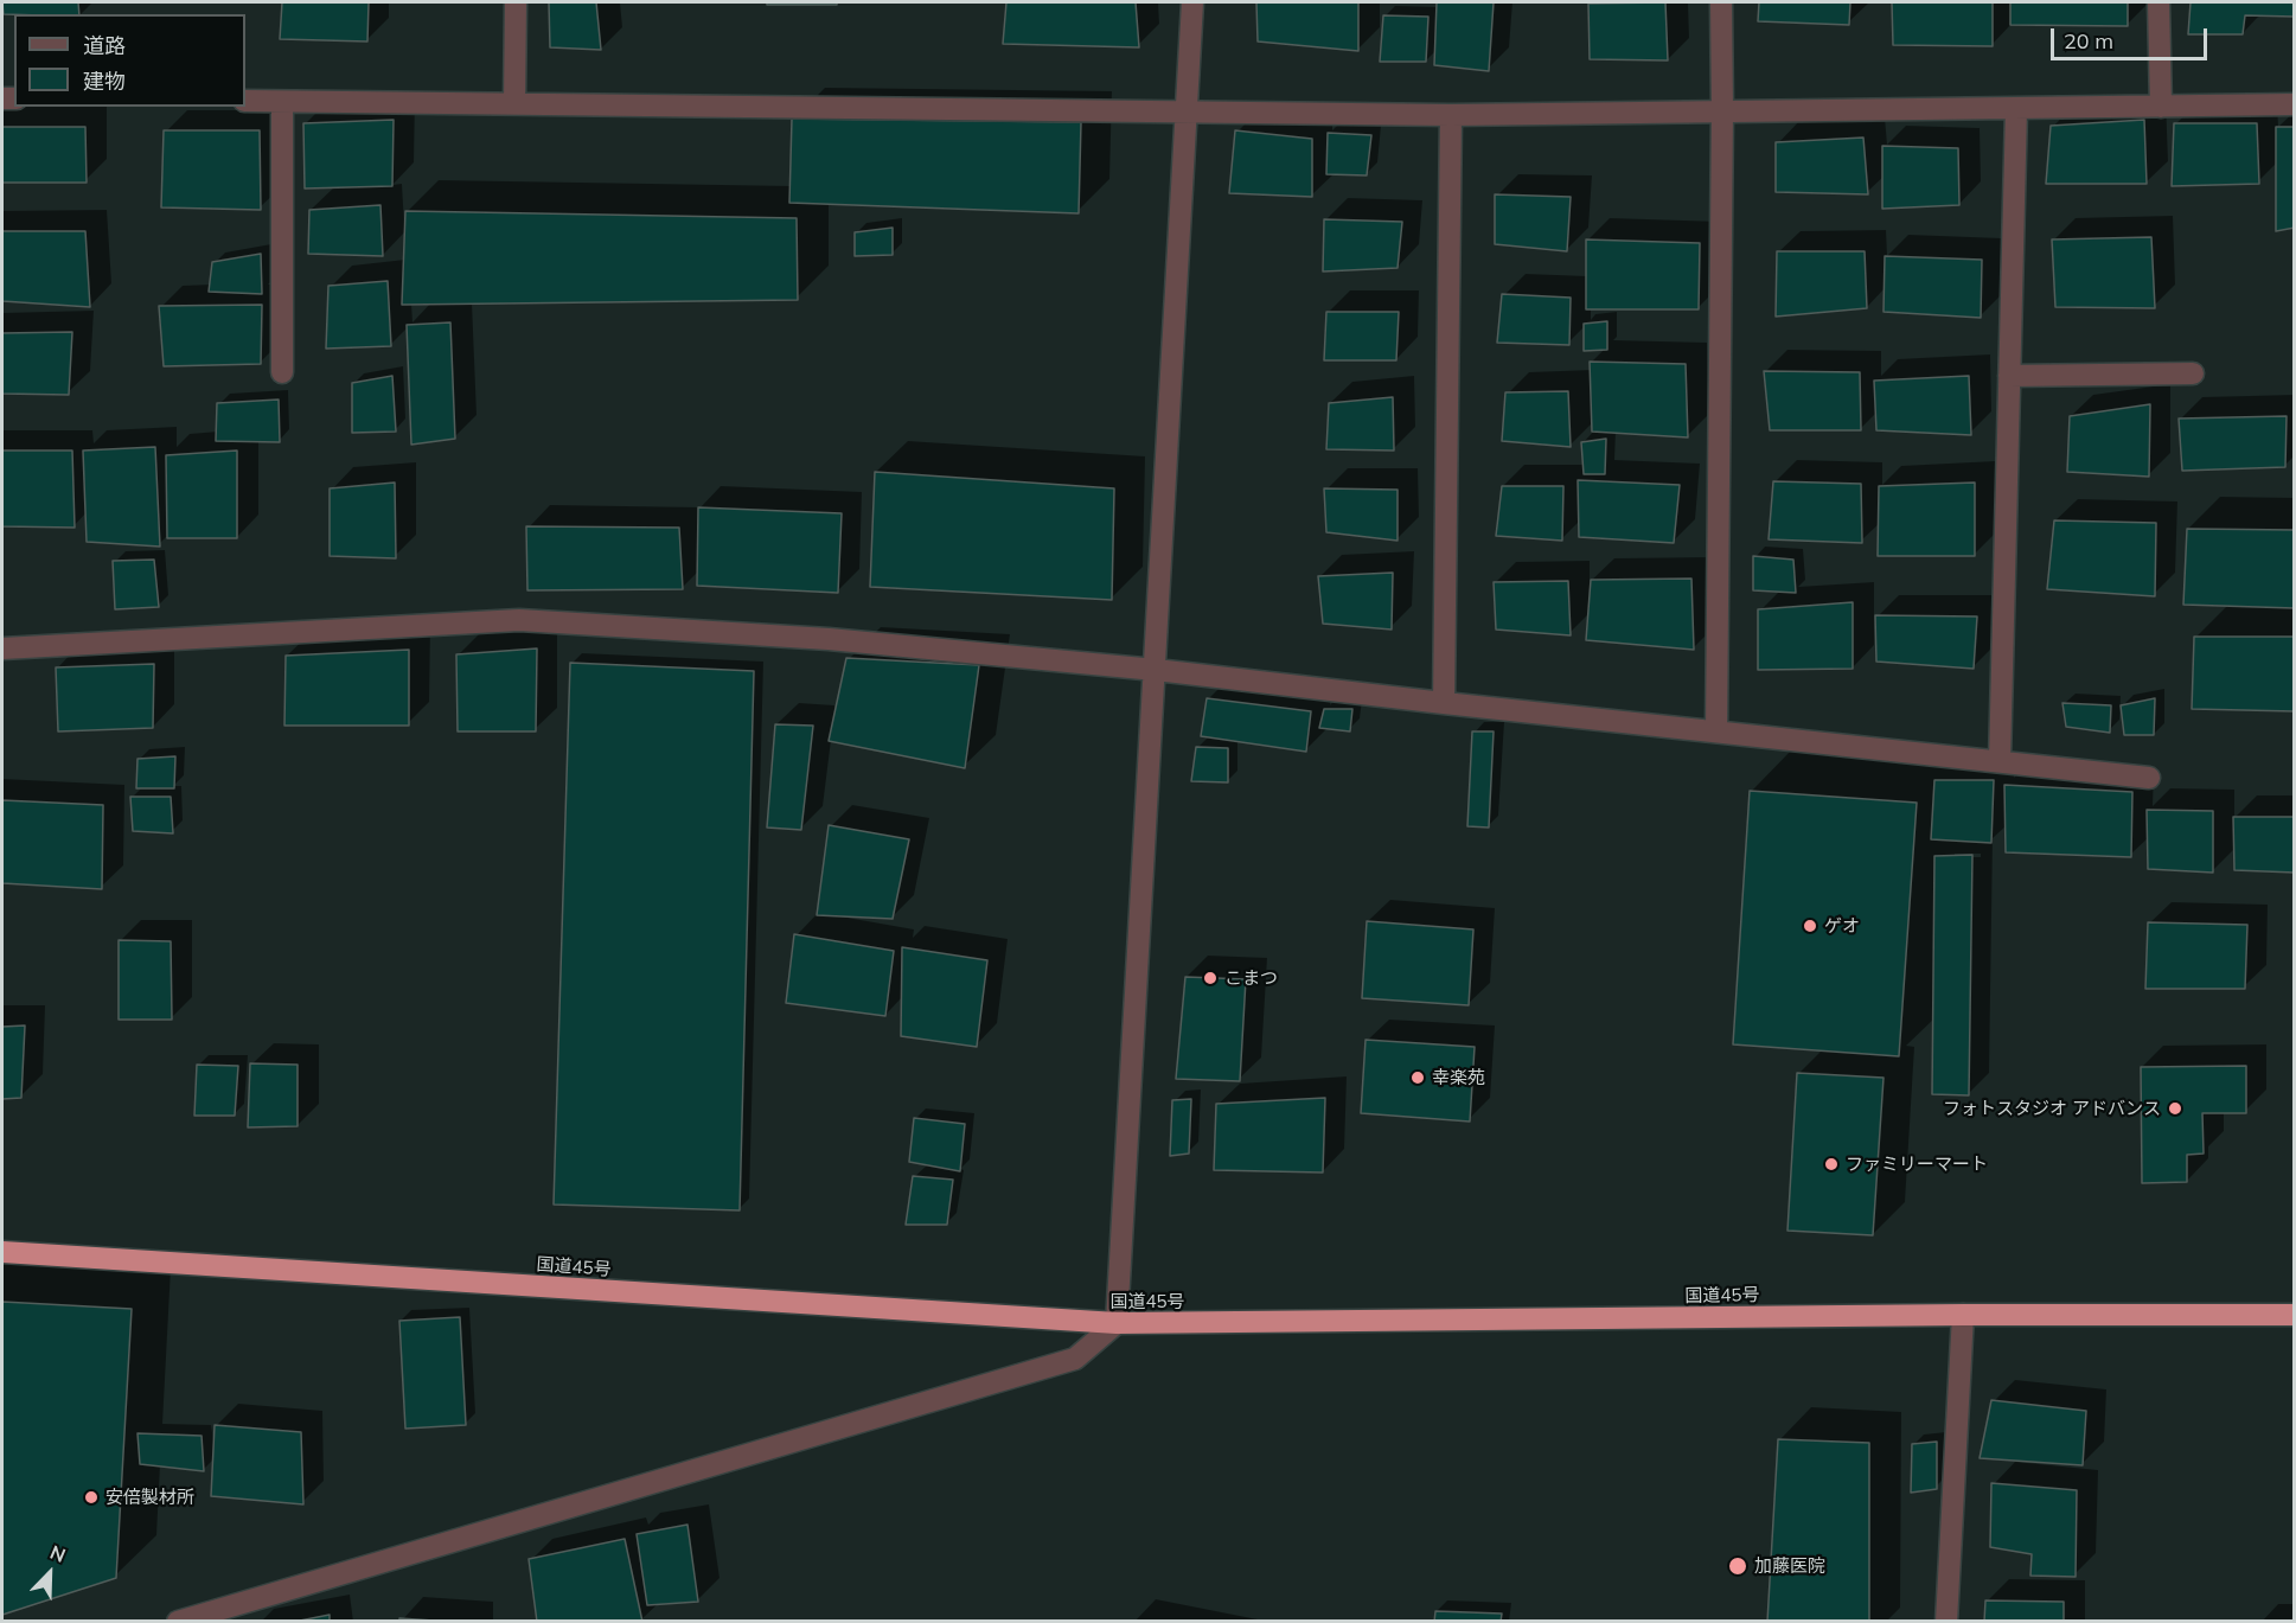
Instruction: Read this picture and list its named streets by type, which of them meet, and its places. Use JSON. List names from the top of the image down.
{
  "streets": {
    "highway": ["国道45号"]
  },
  "places": [
    "ゲオ",
    "こまつ",
    "幸楽苑",
    "フォトスタジオ アドバンス",
    "ファミリーマート",
    "安倍製材所",
    "加藤医院"
  ],
  "legend": ["道路", "建物"],
  "scale_bar": "20 m",
  "north": "top right"
}
